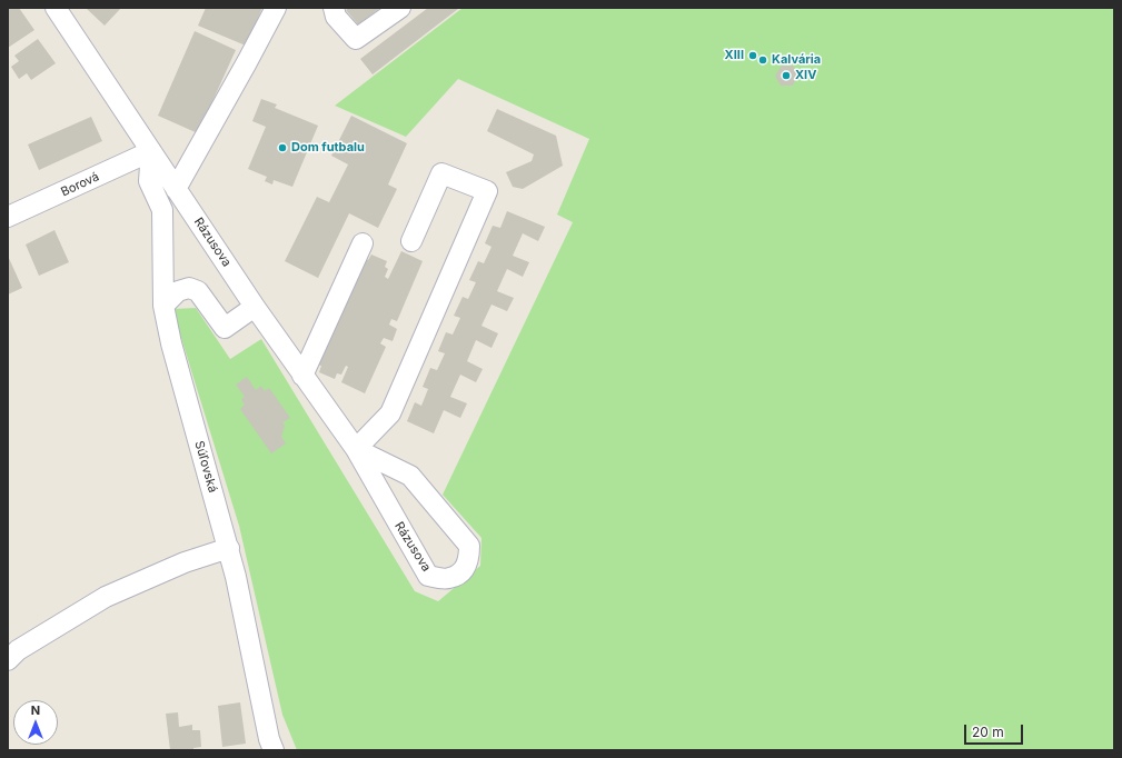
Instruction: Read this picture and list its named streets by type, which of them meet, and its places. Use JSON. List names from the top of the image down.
{
  "streets": {
    "street": ["Borová", "Rázusova", "Súľovská"]
  },
  "crossings": [
    ["Borová", "Rázusova"],
    ["Borová", "Súľovská"],
    ["Rázusova", "Súľovská"]
  ],
  "places": [
    "XIII",
    "Kalvária",
    "XIV",
    "Dom futbalu"
  ],
  "scale_bar": "20 m",
  "north": "top"
}
